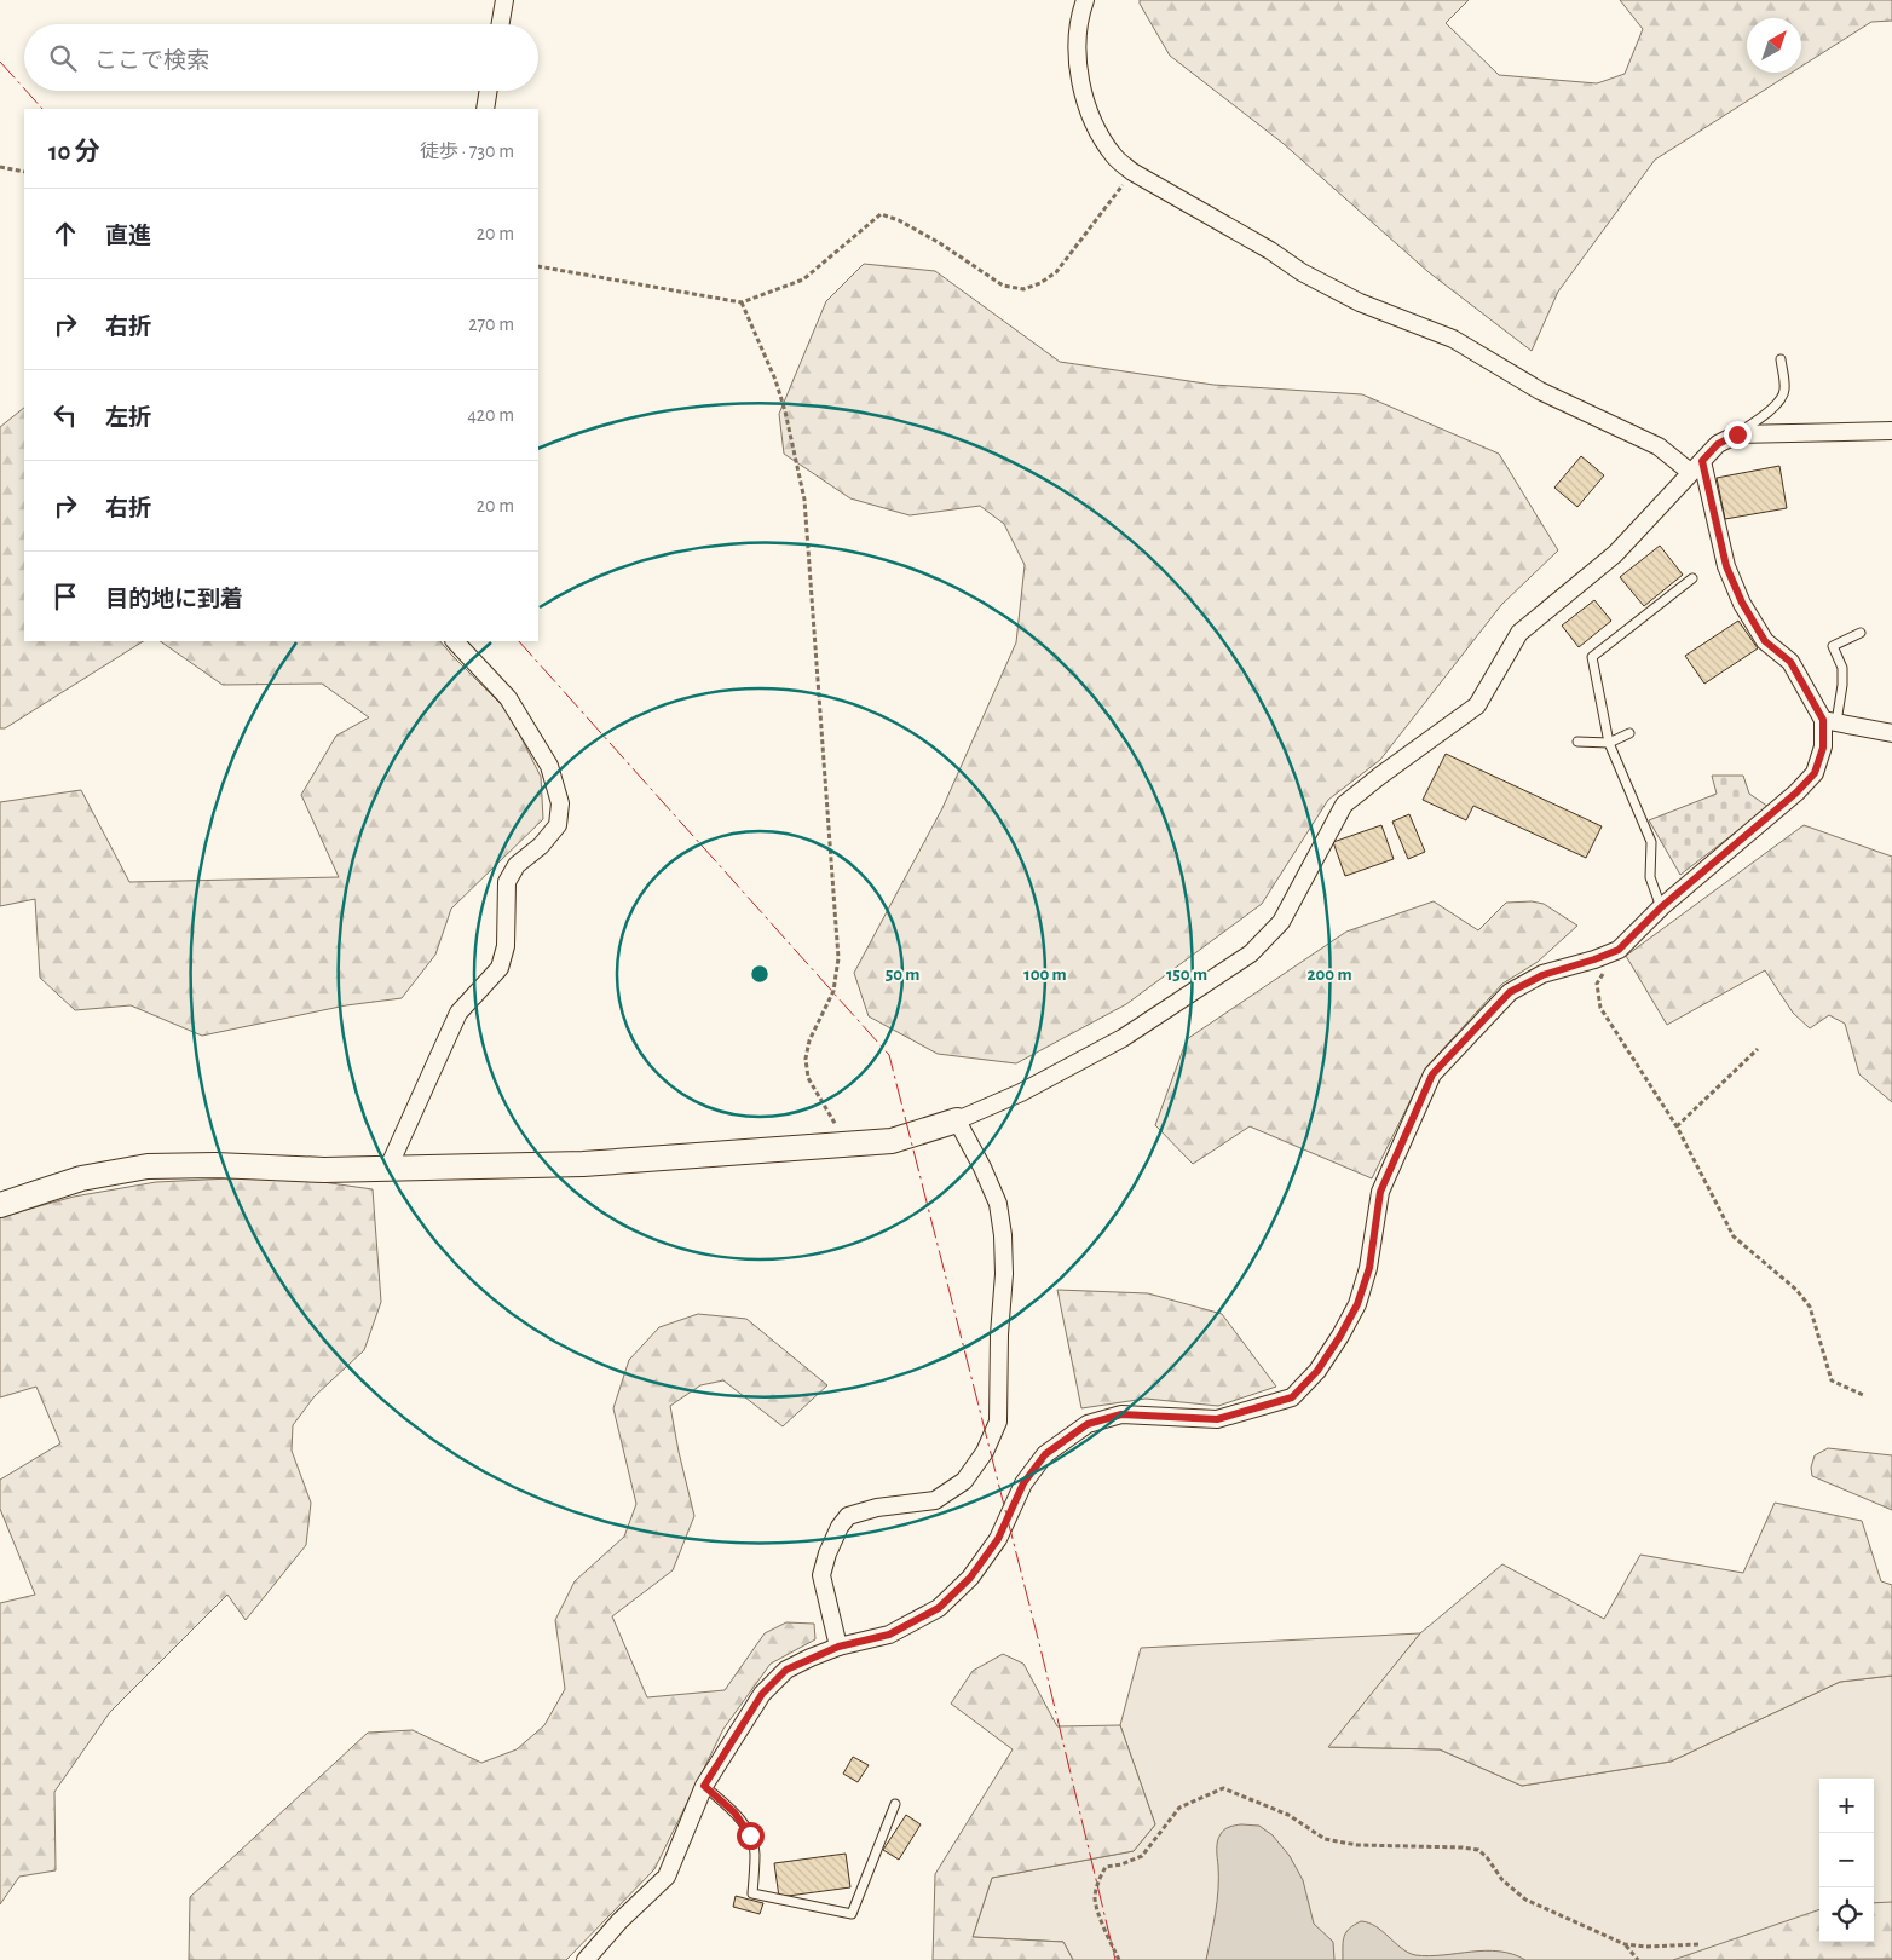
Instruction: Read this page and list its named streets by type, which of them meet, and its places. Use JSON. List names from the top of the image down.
{
  "north": "top right",
  "page": {
    "search": "ここで検索",
    "heading": ["10 分", "徒歩 · 730 m"],
    "list": [
      ["直進", "20 m"],
      ["右折", "270 m"],
      ["左折", "420 m"],
      ["右折", "20 m"],
      "目的地に到着"
    ],
    "map_buttons": ["+", "−"]
  },
  "rings": [
    "50 m",
    "100 m",
    "150 m",
    "200 m"
  ]
}
